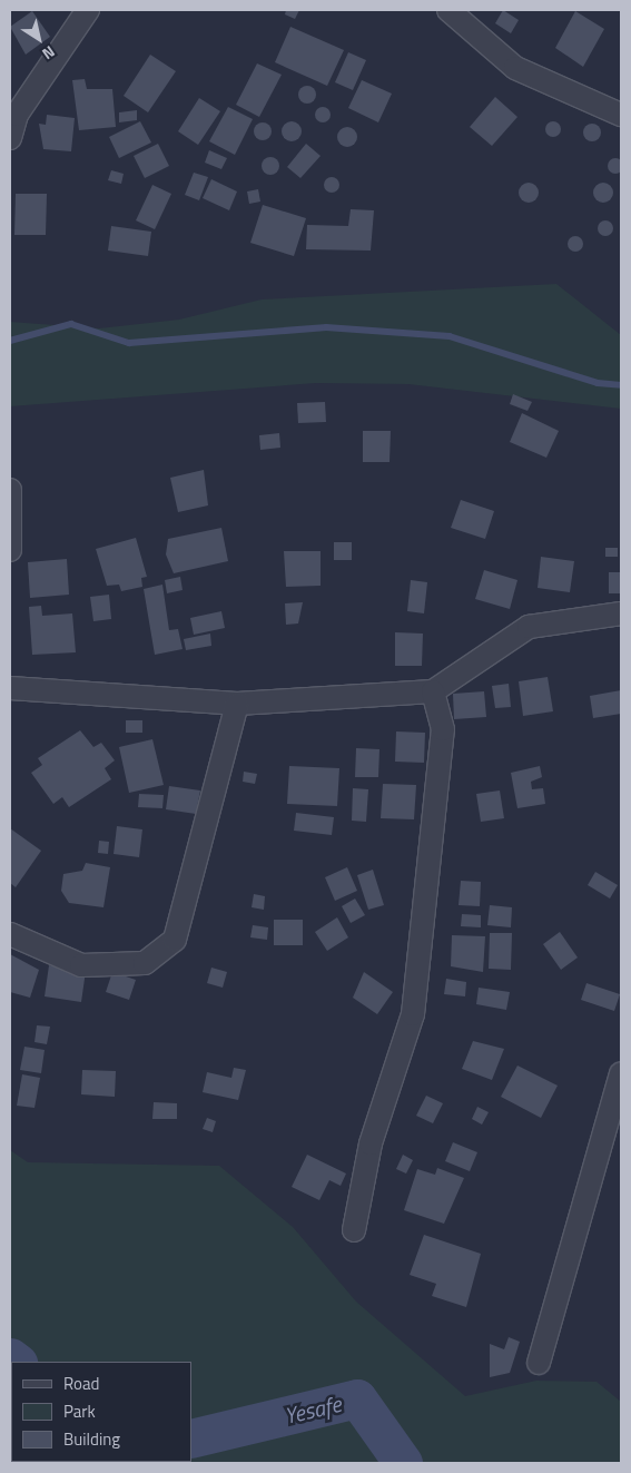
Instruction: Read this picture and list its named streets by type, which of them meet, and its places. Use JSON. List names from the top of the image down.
{
  "water": ["Yesafe"],
  "legend": ["Road", "Park", "Building"],
  "north": "bottom right"
}
